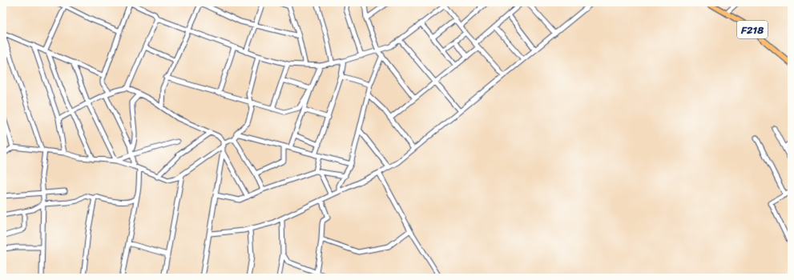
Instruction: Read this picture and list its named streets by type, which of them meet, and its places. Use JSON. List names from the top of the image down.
{
  "streets": {
    "main road": ["F218"]
  }
}
